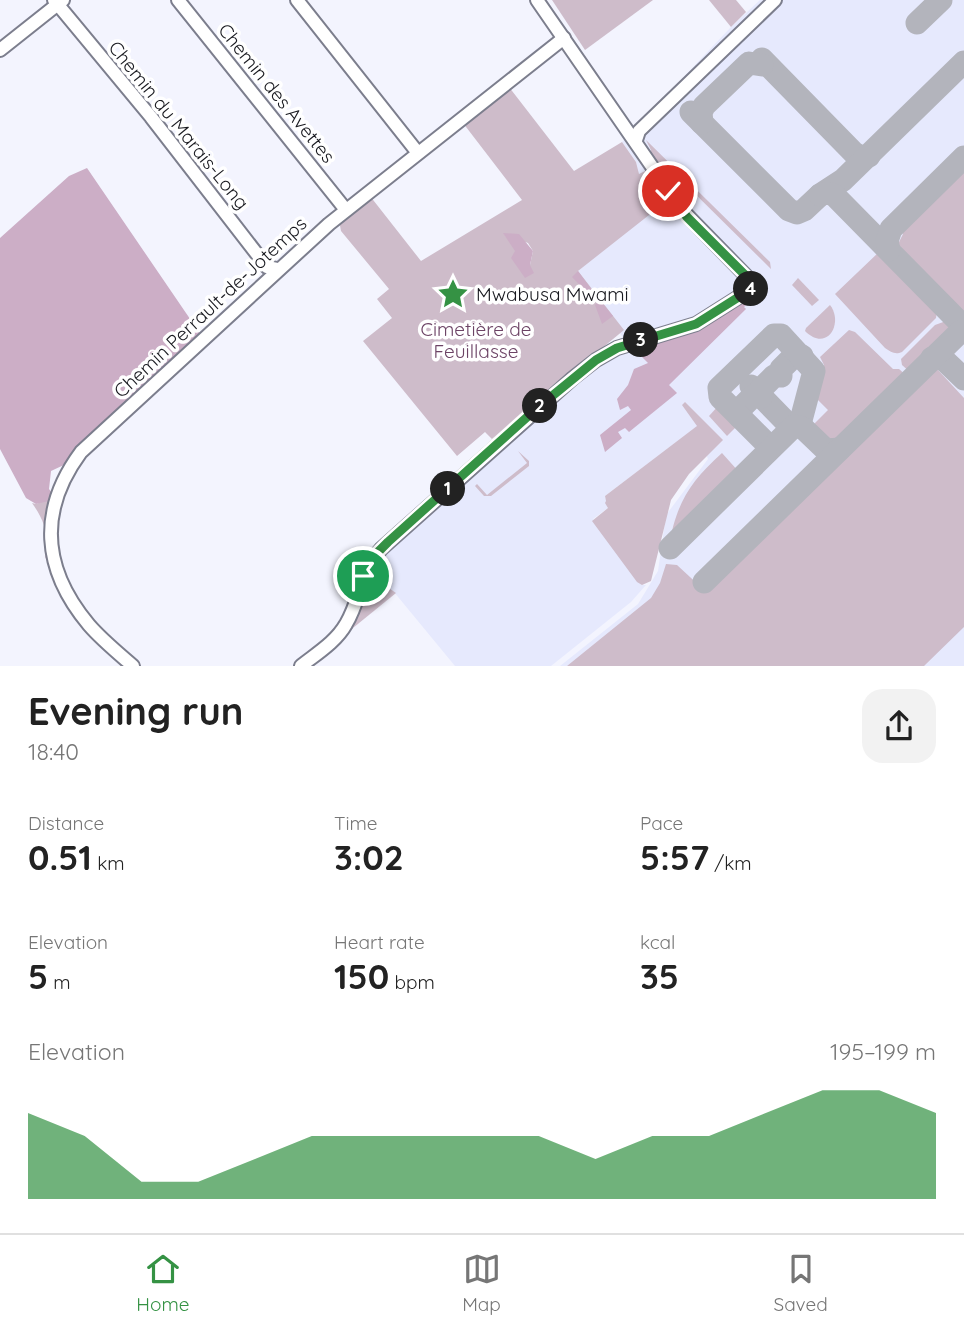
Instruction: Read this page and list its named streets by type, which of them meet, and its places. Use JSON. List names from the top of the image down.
{
  "streets": {
    "street": ["Chemin des Avettes", "Chemin du Marais-Long", "Chemin Perrault-de-Jotemps"]
  },
  "crossings": [
    ["Chemin des Avettes", "Chemin Perrault-de-Jotemps"],
    ["Chemin du Marais-Long", "Chemin Perrault-de-Jotemps"]
  ],
  "parks": ["Cimetière de Feuillasse"],
  "places": {
    "place": ["Mwabusa Mwami"]
  },
  "page": {
    "pins": [
      "4",
      "3",
      "2",
      "1"
    ],
    "heading": ["Evening run", "18:40"],
    "stats": [
      ["Distance", "0.51 km"],
      ["Time", "3:02"],
      ["Pace", "5:57 /km"],
      ["Elevation", "5 m"],
      ["Heart rate", "150 bpm"],
      ["kcal", "35"]
    ],
    "chart": ["Elevation", "195–199 m"],
    "tabs": ["Home", "Map", "Saved"]
  }
}
